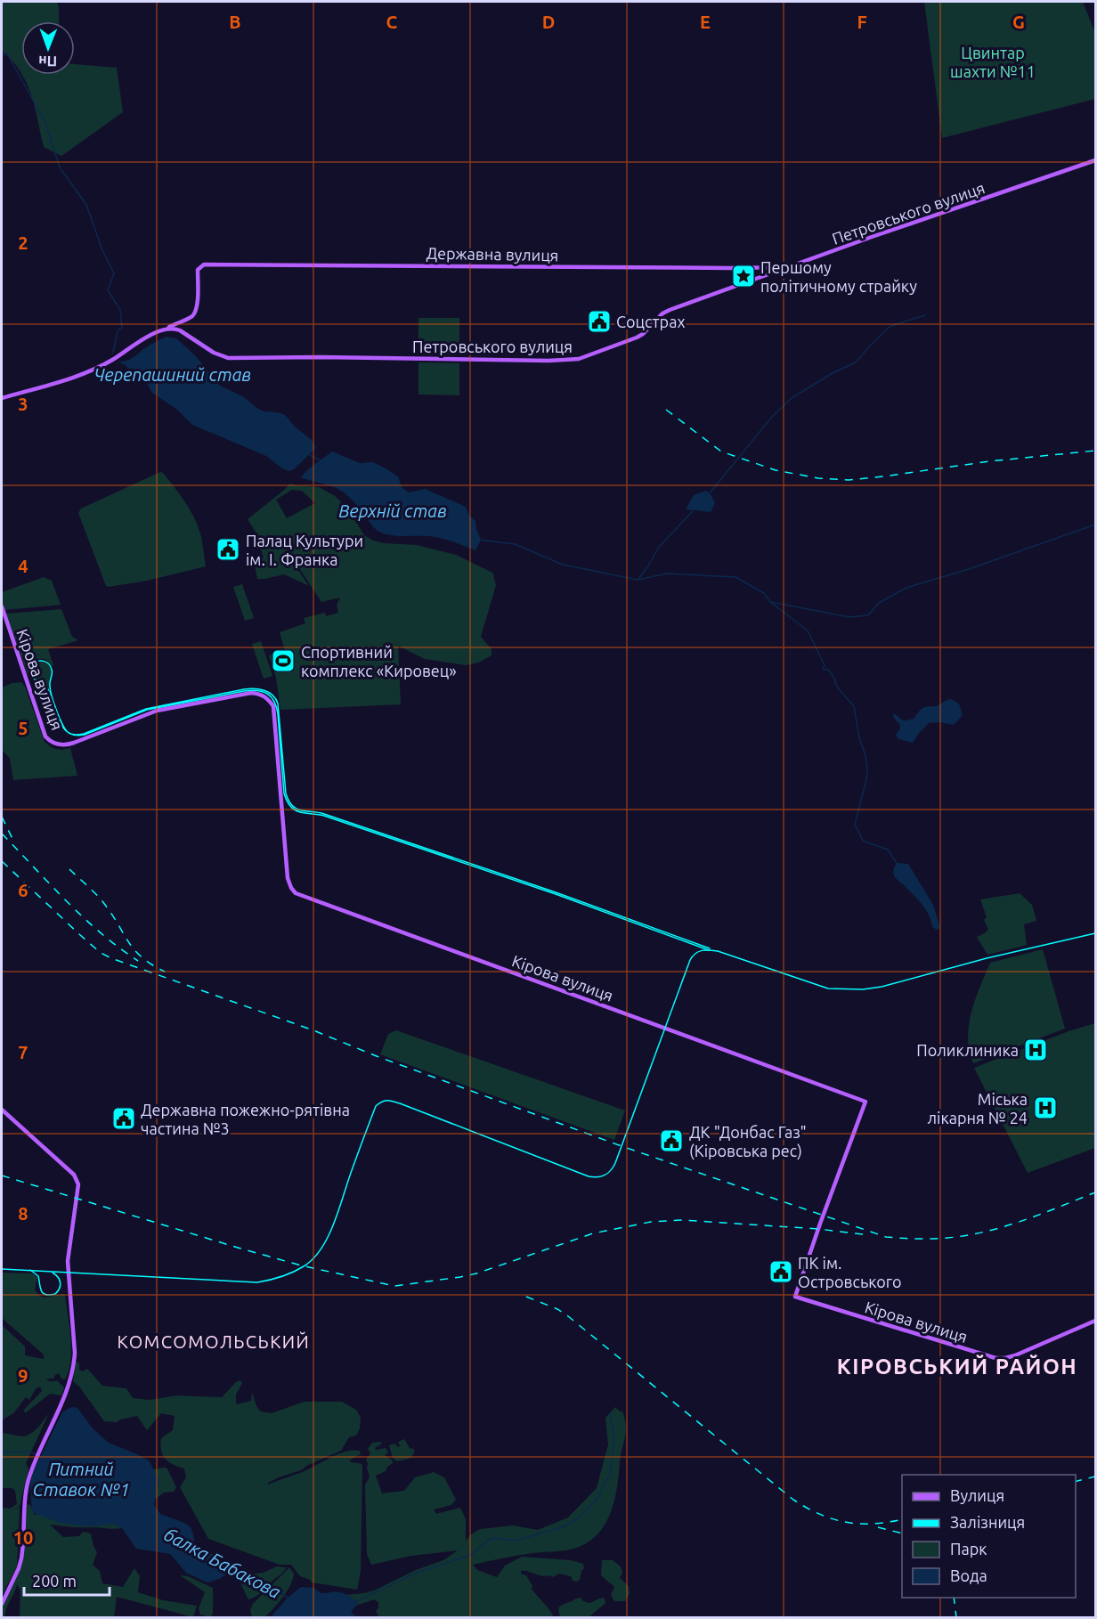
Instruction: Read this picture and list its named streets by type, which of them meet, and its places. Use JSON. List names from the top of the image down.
{
  "streets": {
    "main road": ["Петровського вулиця", "Державна вулиця", "Кірова вулиця"]
  },
  "crossings": [
    ["Петровського вулиця", "Державна вулиця"]
  ],
  "districts": ["КОМСОМОЛЬСЬКИЙ", "КІРОВСЬКИЙ РАЙОН"],
  "water": [
    "Черепашиний став",
    "Верхній став",
    "Питний Ставок №1",
    "балка Бабакова"
  ],
  "parks": ["Цвинтар шахти №11"],
  "places": {
    "place": ["Першому політичному страйку"],
    "public building": [
      "Соцстрах",
      "Палац Культури ім. І. Франка",
      "Державна пожежно-рятівна частина №3",
      "ДК \"Донбас Газ\" (Кіровська рес)",
      "ПК ім. Островського"
    ],
    "sports": ["Cпортивний комплекс «Кировец»"],
    "hospital": ["Поликлиника", "Міська лікарня № 24"]
  },
  "legend": [
    "Вулиця",
    "Залізниця",
    "Парк",
    "Вода"
  ],
  "scale_bar": "200 m",
  "north": "bottom",
  "grid": {
    "columns": [
      "B",
      "C",
      "D",
      "E",
      "F",
      "G"
    ],
    "rows": [
      "2",
      "3",
      "4",
      "5",
      "6",
      "7",
      "8",
      "9",
      "10"
    ]
  }
}
